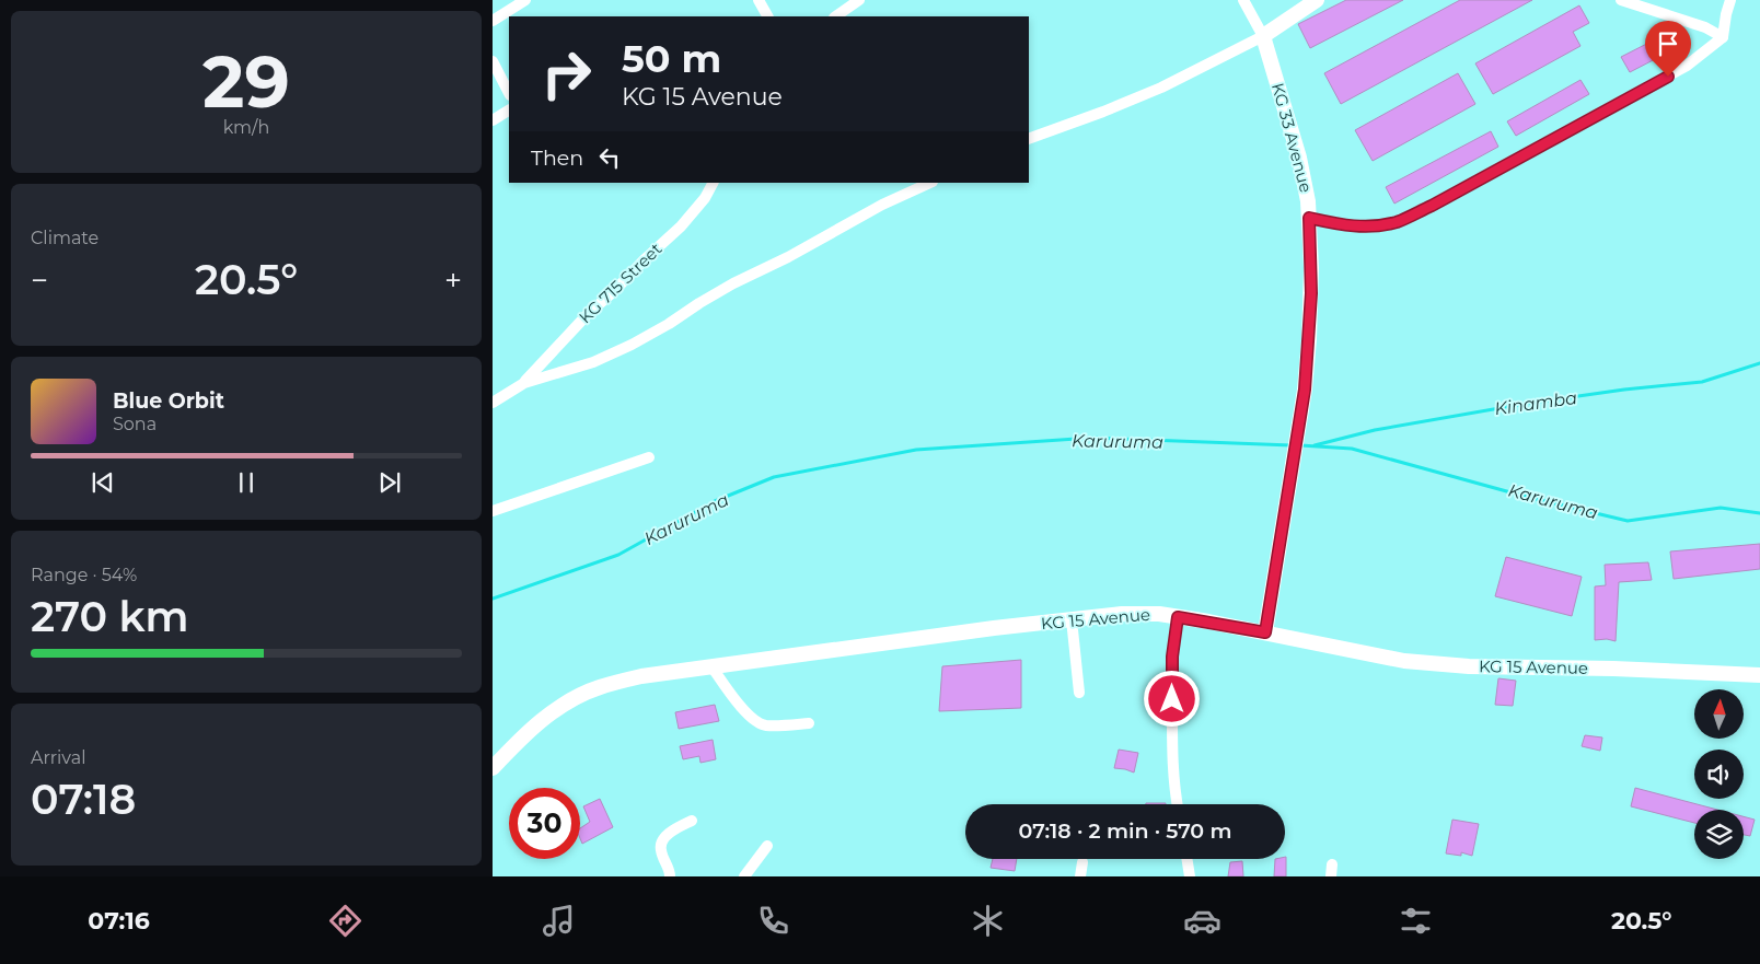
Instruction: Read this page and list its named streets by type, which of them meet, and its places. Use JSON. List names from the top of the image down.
{
  "streets": {
    "main road": ["KG 33 Avenue", "KG 15 Avenue"],
    "street": ["KG 715 Street"]
  },
  "crossings": [
    ["KG 33 Avenue", "KG 15 Avenue"]
  ],
  "water": ["Kinamba", "Karuruma"],
  "north": "top",
  "page": {
    "tile": [
      ["29", "km/h"],
      "Climate",
      ["Range · 54%", "270 km"],
      ["Arrival", "07:18"]
    ],
    "turn": ["50 m", "KG 15 Avenue"],
    "then": "Then",
    "heat": ["−", "20.5°", "+"],
    "song": ["Blue Orbit", "Sona"],
    "limit": "30",
    "trip": "07:18 · 2 min · 570 m",
    "tabs": ["07:16", "20.5°"]
  }
}
